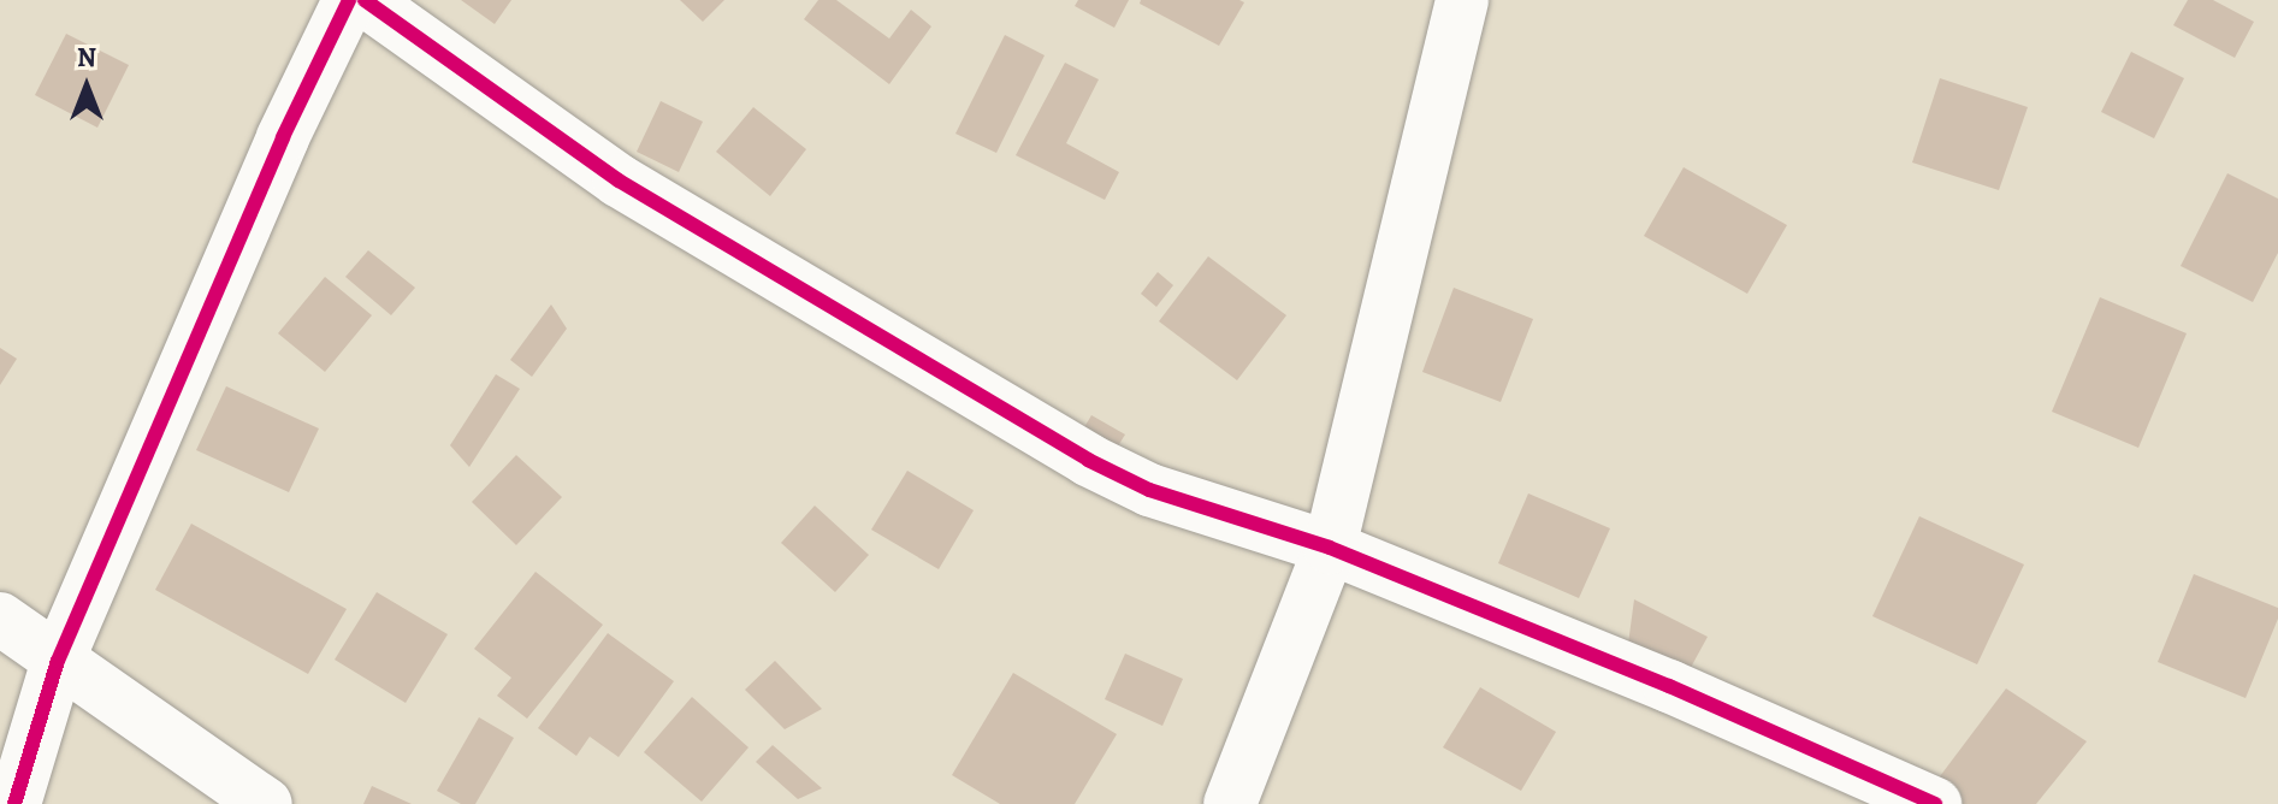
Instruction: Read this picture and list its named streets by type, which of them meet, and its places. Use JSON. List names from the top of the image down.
{
  "north": "top"
}
